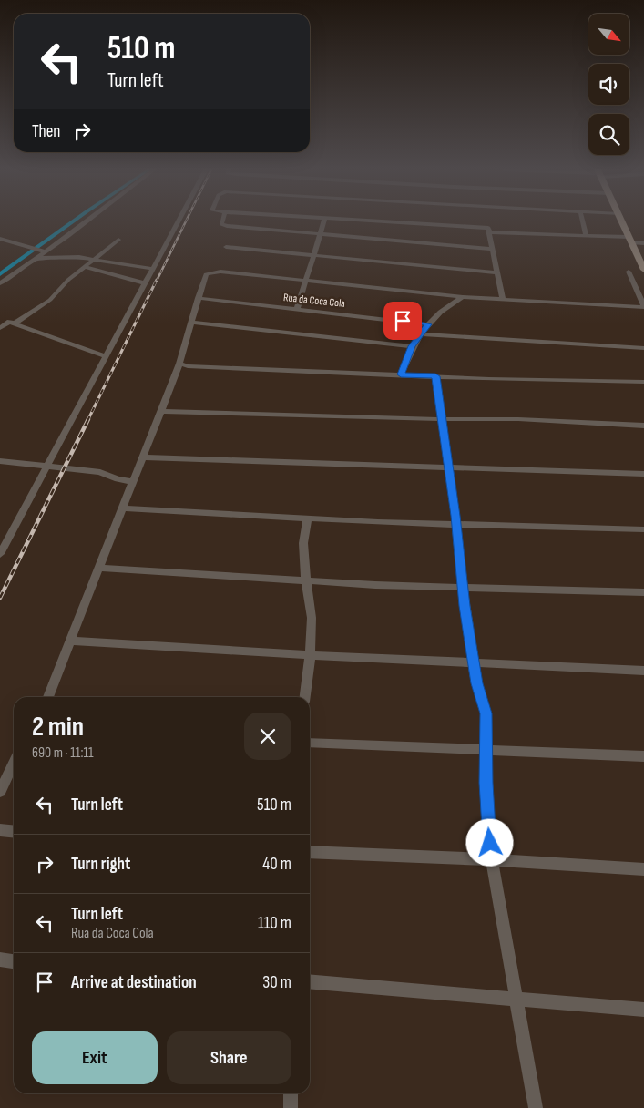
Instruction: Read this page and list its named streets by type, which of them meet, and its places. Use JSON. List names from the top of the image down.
{
  "streets": {
    "street": ["Rua da Coca Cola"]
  },
  "north": "bottom right",
  "page": {
    "turn": ["510 m", "Turn left"],
    "then": "Then",
    "heading": ["2 min", "690 m · 11:11"],
    "list": [
      {
        "name": "Turn left",
        "value": "510 m"
      },
      {
        "name": "Turn right",
        "value": "40 m"
      },
      {
        "name": "Turn left",
        "note": "Rua da Coca Cola",
        "value": "110 m"
      },
      {
        "name": "Arrive at destination",
        "value": "30 m"
      }
    ],
    "buttons": ["Exit", "Share"]
  }
}
